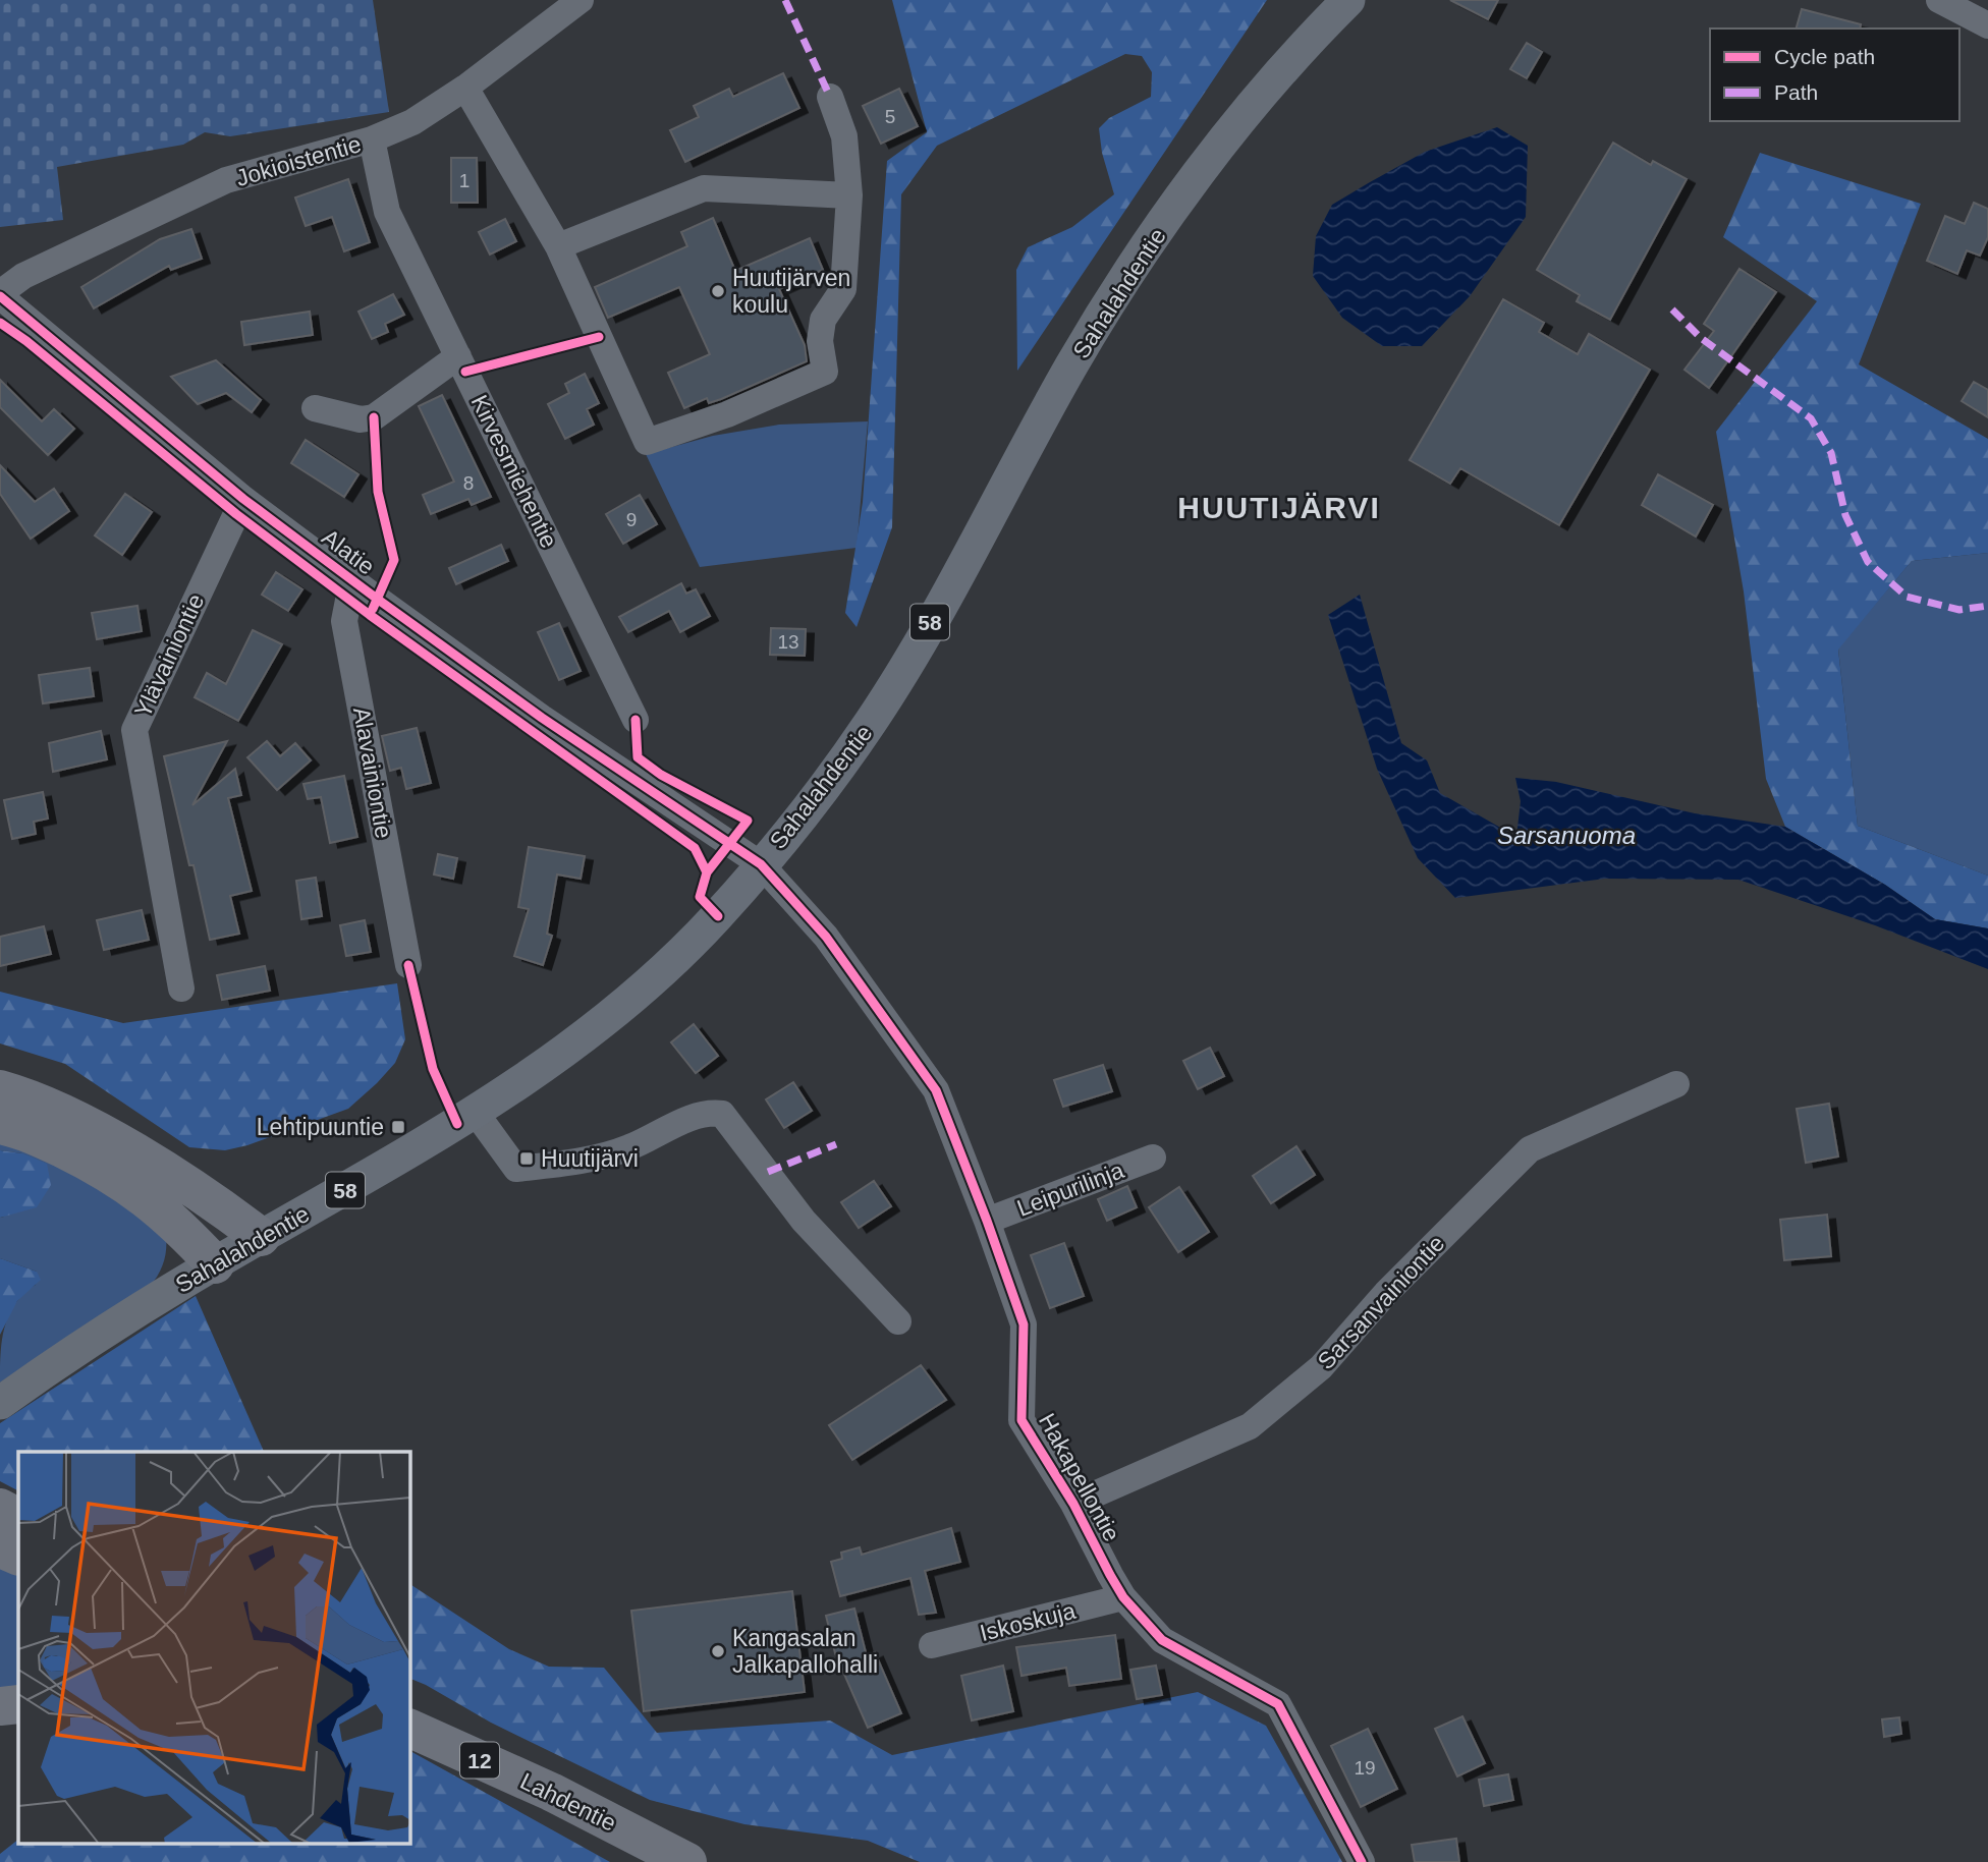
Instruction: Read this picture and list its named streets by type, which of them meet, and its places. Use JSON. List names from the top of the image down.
{
  "streets": {
    "highway": ["12", "Lahdentie"],
    "main road": ["Sahalahdentie", "58"],
    "street": [
      "Jokioistentie",
      "Kirvesmiehentie",
      "Alatie",
      "Ylävainiontie",
      "Alavainiontie",
      "Leipurilinja",
      "Sarsanvainiontie",
      "Hakapellontie",
      "Iskoskuja"
    ]
  },
  "crossings": [
    ["Jokioistentie", "Kirvesmiehentie"],
    ["Jokioistentie", "Alatie"],
    ["Sahalahdentie", "Alatie"],
    ["Sahalahdentie", "Hakapellontie"],
    ["Alatie", "Ylävainiontie"],
    ["Alatie", "Alavainiontie"],
    ["Alatie", "Hakapellontie"],
    ["Leipurilinja", "Hakapellontie"],
    ["Sarsanvainiontie", "Hakapellontie"],
    ["Hakapellontie", "Iskoskuja"]
  ],
  "districts": ["HUUTIJÄRVI"],
  "water": ["Sarsanuoma"],
  "places": {
    "other": ["Huutijärven koulu", "Kangasalan Jalkapallohalli"],
    "transit": ["Lehtipuuntie", "Huutijärvi"]
  },
  "house_numbers": [
    "5",
    "1",
    "8",
    "9",
    "13",
    "19"
  ],
  "legend": ["Cycle path", "Path"]
}
